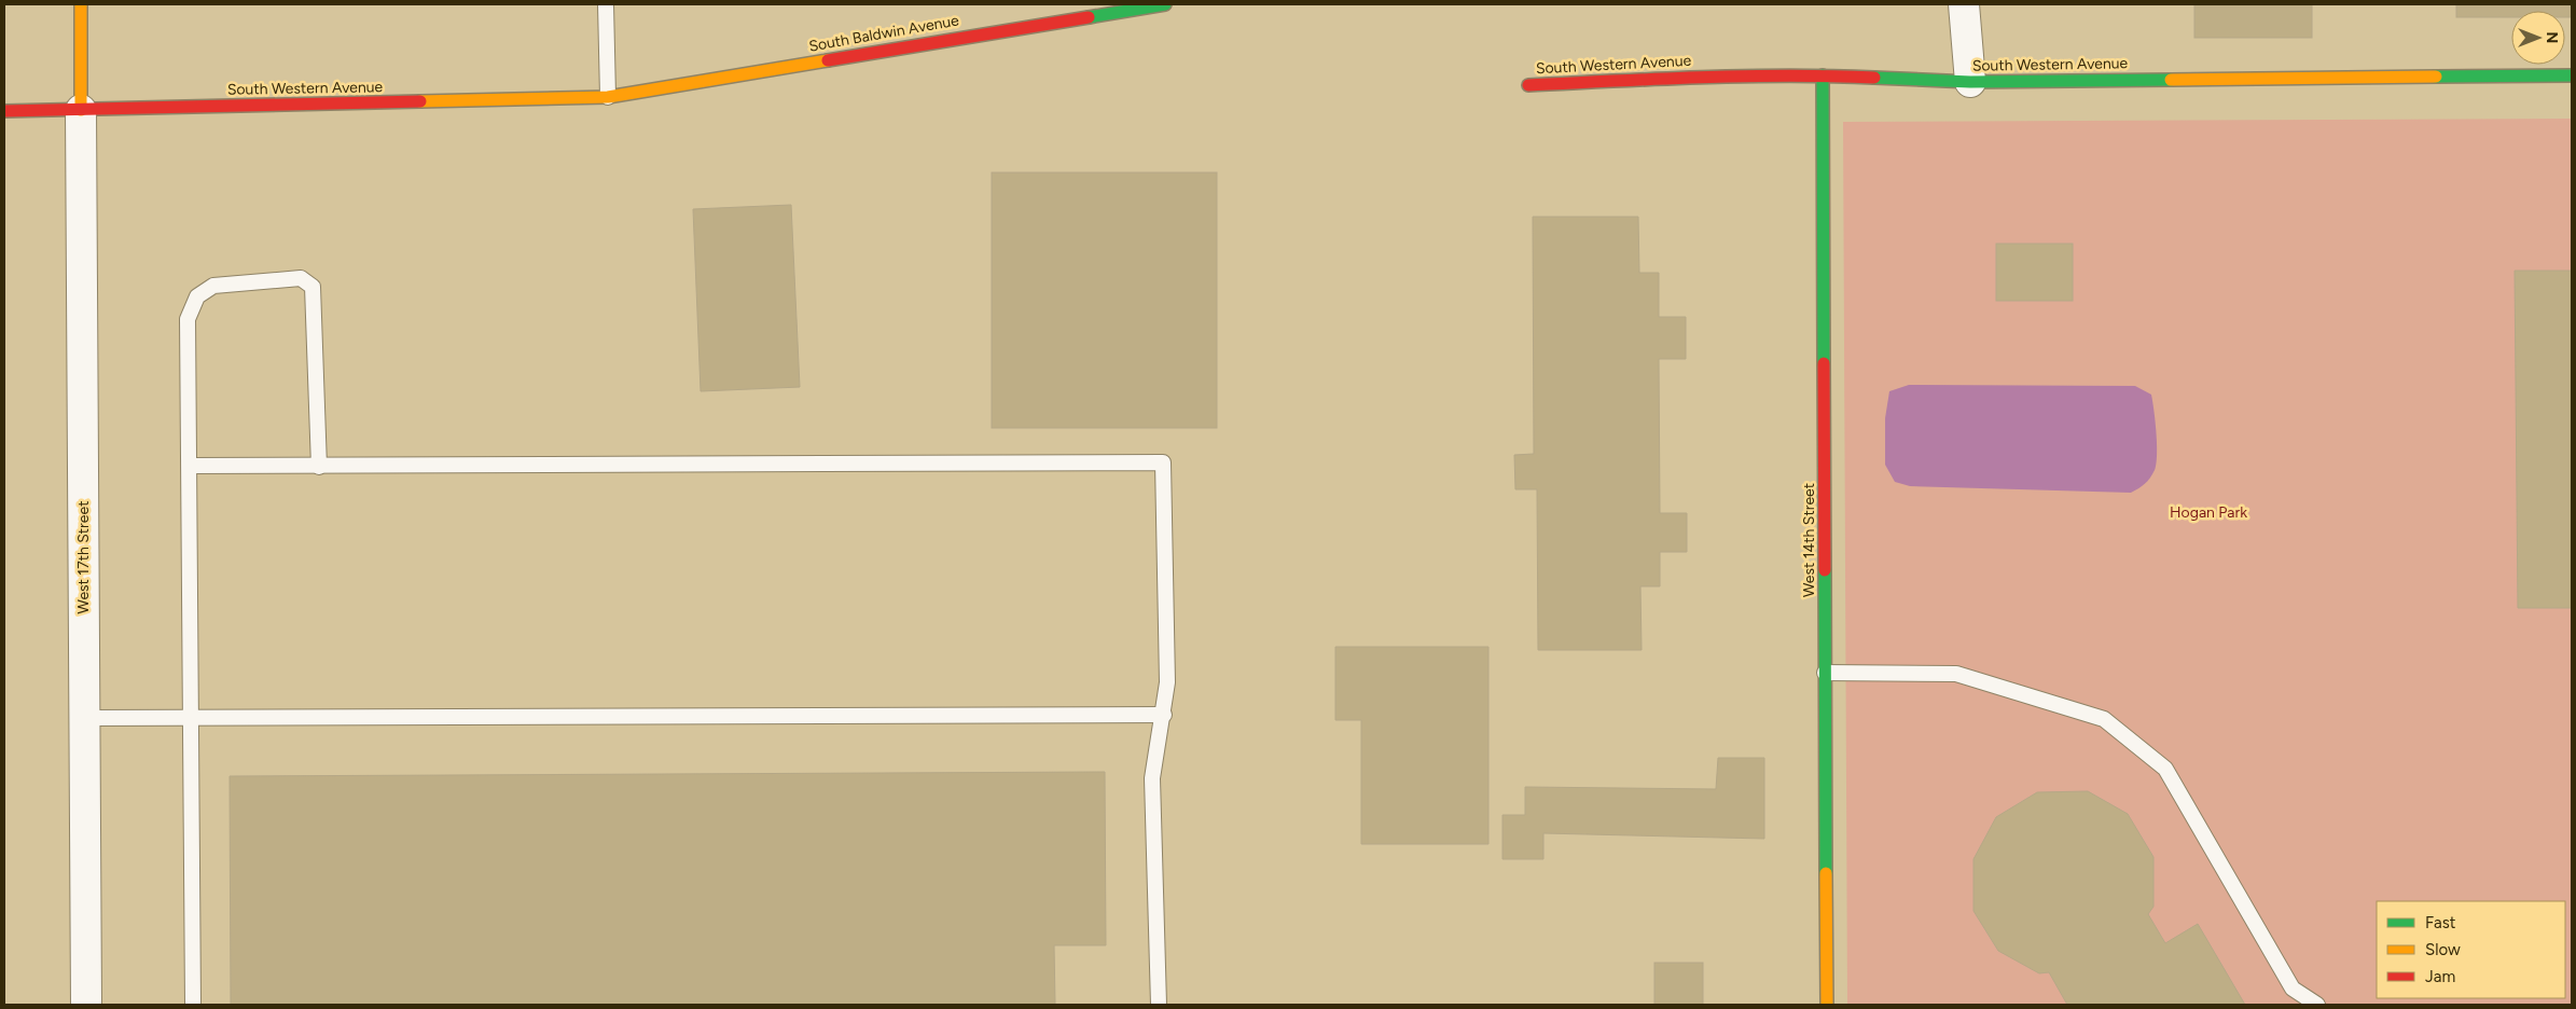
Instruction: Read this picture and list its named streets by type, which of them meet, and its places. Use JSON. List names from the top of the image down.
{
  "streets": {
    "main road": ["South Baldwin Avenue", "South Western Avenue", "West 14th Street"],
    "street": ["West 17th Street"]
  },
  "crossings": [
    ["South Baldwin Avenue", "South Western Avenue"],
    ["South Western Avenue", "West 14th Street"],
    ["South Western Avenue", "West 17th Street"]
  ],
  "parks": ["Hogan Park"],
  "legend": ["Fast", "Slow", "Jam"],
  "north": "right"
}
